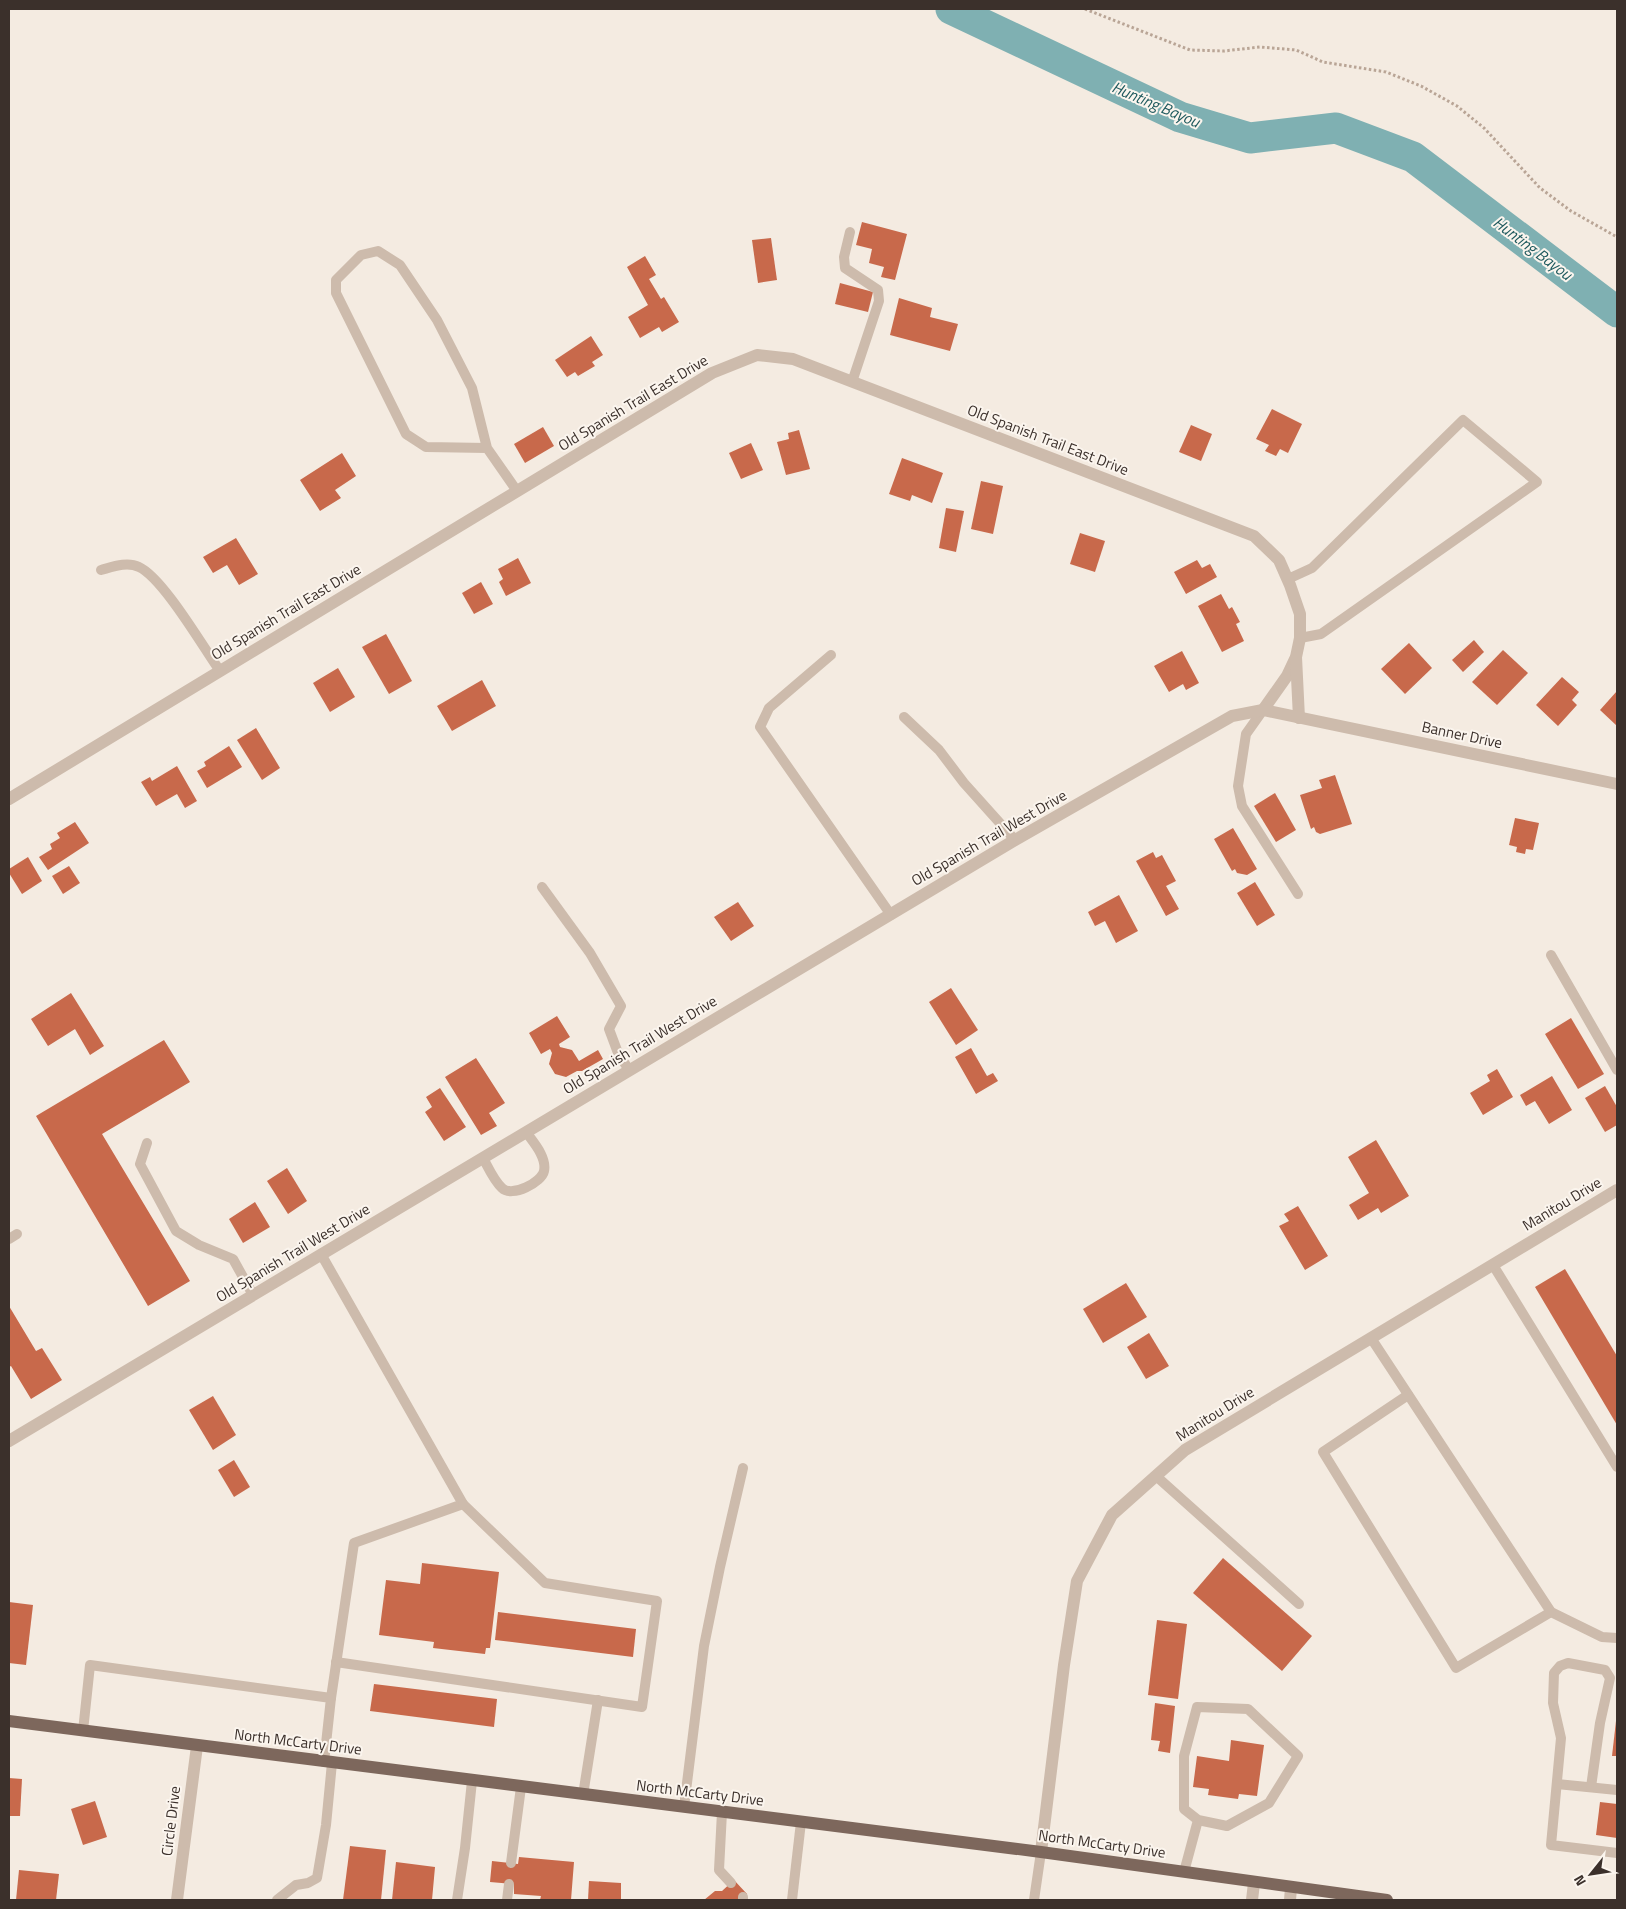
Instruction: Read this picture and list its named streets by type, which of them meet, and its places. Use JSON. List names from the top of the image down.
{
  "streets": {
    "main road": ["North McCarty Drive"],
    "street": [
      "Old Spanish Trail East Drive",
      "Banner Drive",
      "Old Spanish Trail West Drive",
      "Manitou Drive",
      "Circle Drive"
    ]
  },
  "crossings": [
    ["Old Spanish Trail East Drive", "Banner Drive"],
    ["Old Spanish Trail East Drive", "Old Spanish Trail West Drive"],
    ["Banner Drive", "Old Spanish Trail West Drive"],
    ["Manitou Drive", "North McCarty Drive"],
    ["North McCarty Drive", "Circle Drive"]
  ],
  "water": ["Hunting Bayou"],
  "north": "bottom left"
}
